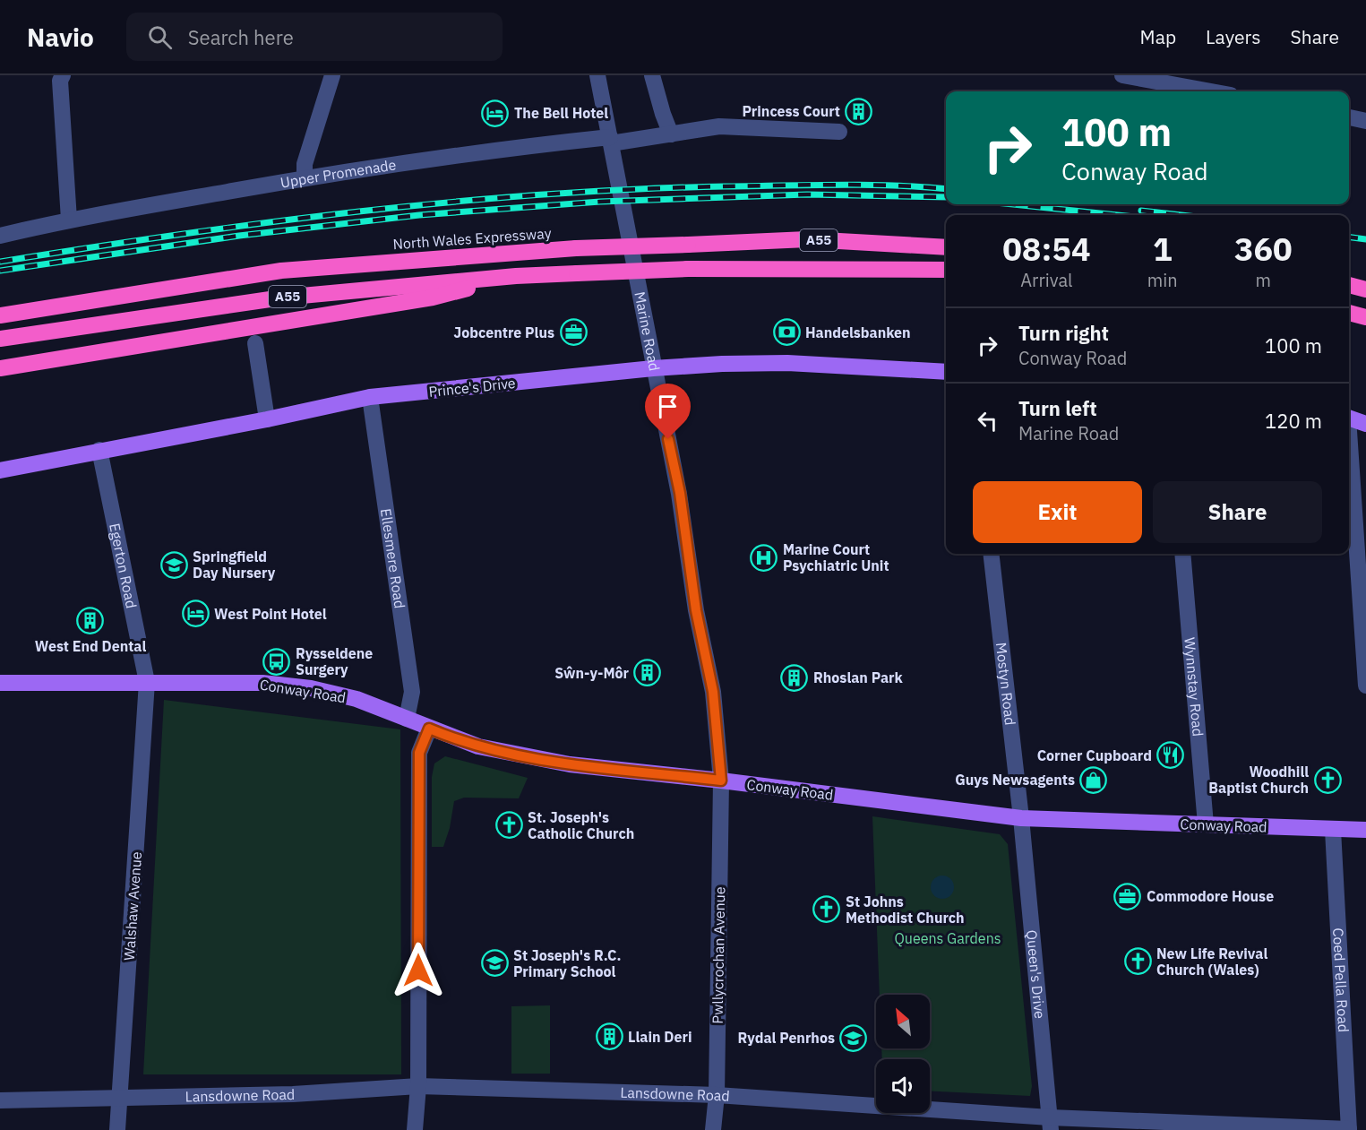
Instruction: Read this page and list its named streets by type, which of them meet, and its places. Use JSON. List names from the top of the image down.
{
  "streets": {
    "highway": ["North Wales Expressway", "A55"],
    "main road": ["Prince's Drive", "Conway Road"],
    "street": [
      "Upper Promenade",
      "Marine Road",
      "Ellesmere Road",
      "Egerton Road",
      "Mostyn Road",
      "Wynnstay Road",
      "Walshaw Avenue",
      "Pwllycrochan Avenue",
      "Queen's Drive",
      "Coed Pella Road",
      "Lansdowne Road"
    ]
  },
  "crossings": [
    ["Upper Promenade", "Marine Road"],
    ["Marine Road", "Prince's Drive"],
    ["Marine Road", "Conway Road"],
    ["Marine Road", "Pwllycrochan Avenue"],
    ["Prince's Drive", "Ellesmere Road"],
    ["Prince's Drive", "Egerton Road"],
    ["Ellesmere Road", "Conway Road"],
    ["Egerton Road", "Conway Road"],
    ["Egerton Road", "Walshaw Avenue"],
    ["Mostyn Road", "Conway Road"],
    ["Mostyn Road", "Queen's Drive"],
    ["Wynnstay Road", "Conway Road"],
    ["Conway Road", "Walshaw Avenue"],
    ["Conway Road", "Pwllycrochan Avenue"],
    ["Conway Road", "Queen's Drive"],
    ["Conway Road", "Coed Pella Road"],
    ["Walshaw Avenue", "Lansdowne Road"],
    ["Pwllycrochan Avenue", "Lansdowne Road"],
    ["Queen's Drive", "Lansdowne Road"],
    ["Coed Pella Road", "Lansdowne Road"]
  ],
  "parks": ["Queens Gardens"],
  "places": {
    "building": [
      "Princess Court",
      "West End Dental",
      "Sŵn-y-Môr",
      "Rhoslan Park",
      "Llain Deri"
    ],
    "hotel": ["The Bell Hotel", "West Point Hotel"],
    "office": ["Jobcentre Plus", "Commodore House"],
    "bank": ["Handelsbanken"],
    "hospital": ["Marine Court Psychiatric Unit"],
    "school or university": ["Springfield Day Nursery", "St Joseph's R.C. Primary School", "Rydal Penrhos"],
    "bus stop": ["Rysseldene Surgery"],
    "restaurant": ["Corner Cupboard"],
    "shop": ["Guys Newsagents"],
    "church": [
      "Woodhill Baptist Church",
      "St. Joseph's Catholic Church",
      "St Johns Methodist Church",
      "New Life Revival Church (Wales)"
    ]
  },
  "north": "top left",
  "page": {
    "header": "Navio",
    "search": "Search here",
    "nav": ["Map", "Layers", "Share"],
    "turn": ["100 m", "Conway Road"],
    "eta": [
      "08:54",
      "Arrival",
      "1",
      "min",
      "360",
      "m"
    ],
    "list": [
      {
        "name": "Turn right",
        "note": "Conway Road",
        "value": "100 m"
      },
      {
        "name": "Turn left",
        "note": "Marine Road",
        "value": "120 m"
      }
    ],
    "buttons": ["Exit", "Share"]
  }
}
